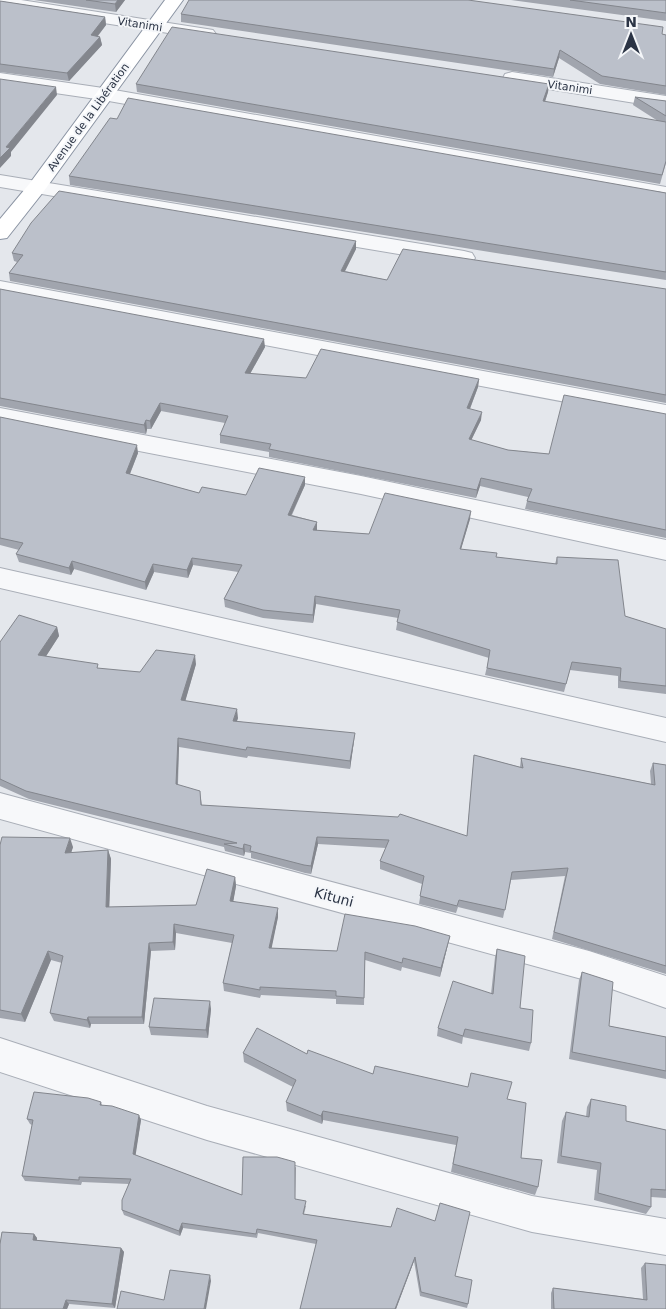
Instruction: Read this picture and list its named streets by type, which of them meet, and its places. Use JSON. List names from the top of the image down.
{
  "streets": {
    "highway": ["Avenue de la Libération"],
    "street": ["Vitanimi", "Kituni"]
  },
  "crossings": [
    ["Vitanimi", "Avenue de la Libération"]
  ],
  "north": "top"
}
